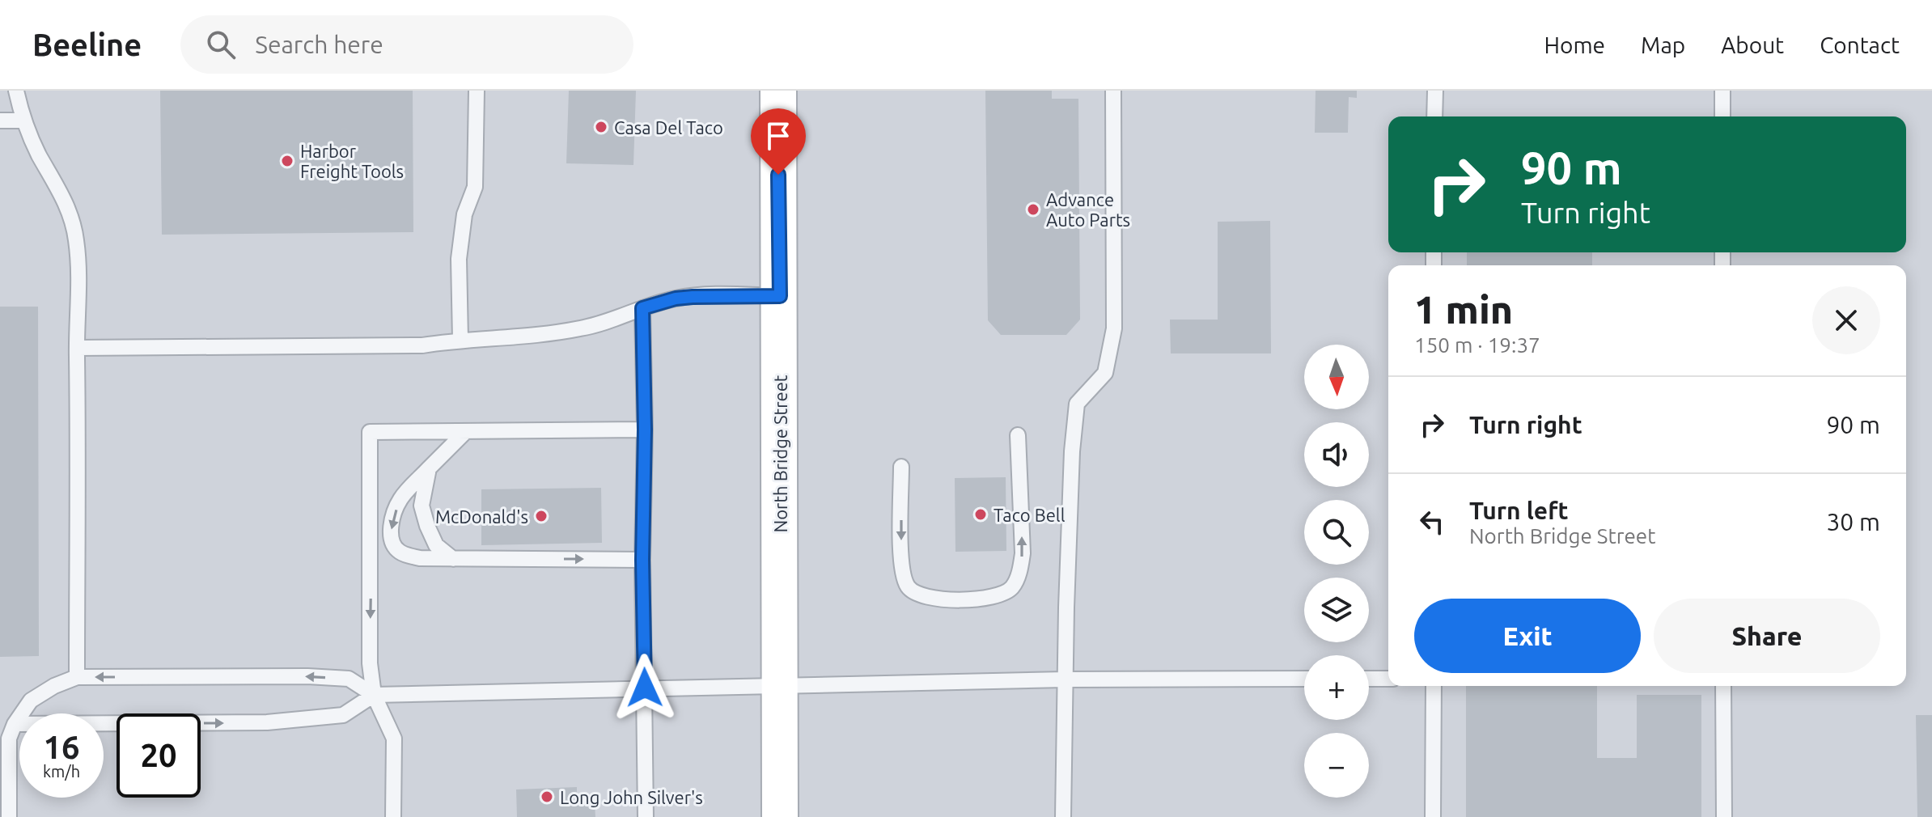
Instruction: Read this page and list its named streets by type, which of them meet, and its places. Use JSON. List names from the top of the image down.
{
  "streets": {
    "main road": ["North Bridge Street"]
  },
  "places": [
    "Casa Del Taco",
    "Harbor Freight Tools",
    "Advance Auto Parts",
    "Taco Bell",
    "McDonald's",
    "Long John Silver's"
  ],
  "north": "bottom",
  "page": {
    "header": "Beeline",
    "search": "Search here",
    "nav": [
      "Home",
      "Map",
      "About",
      "Contact"
    ],
    "turn": ["90 m", "Turn right"],
    "heading": ["1 min", "150 m · 19:37"],
    "map_buttons": ["+", "−"],
    "list": [
      {
        "name": "Turn right",
        "value": "90 m"
      },
      {
        "name": "Turn left",
        "note": "North Bridge Street",
        "value": "30 m"
      }
    ],
    "buttons": ["Exit", "Share"],
    "speed": "16 km/h",
    "limit": "20"
  }
}
